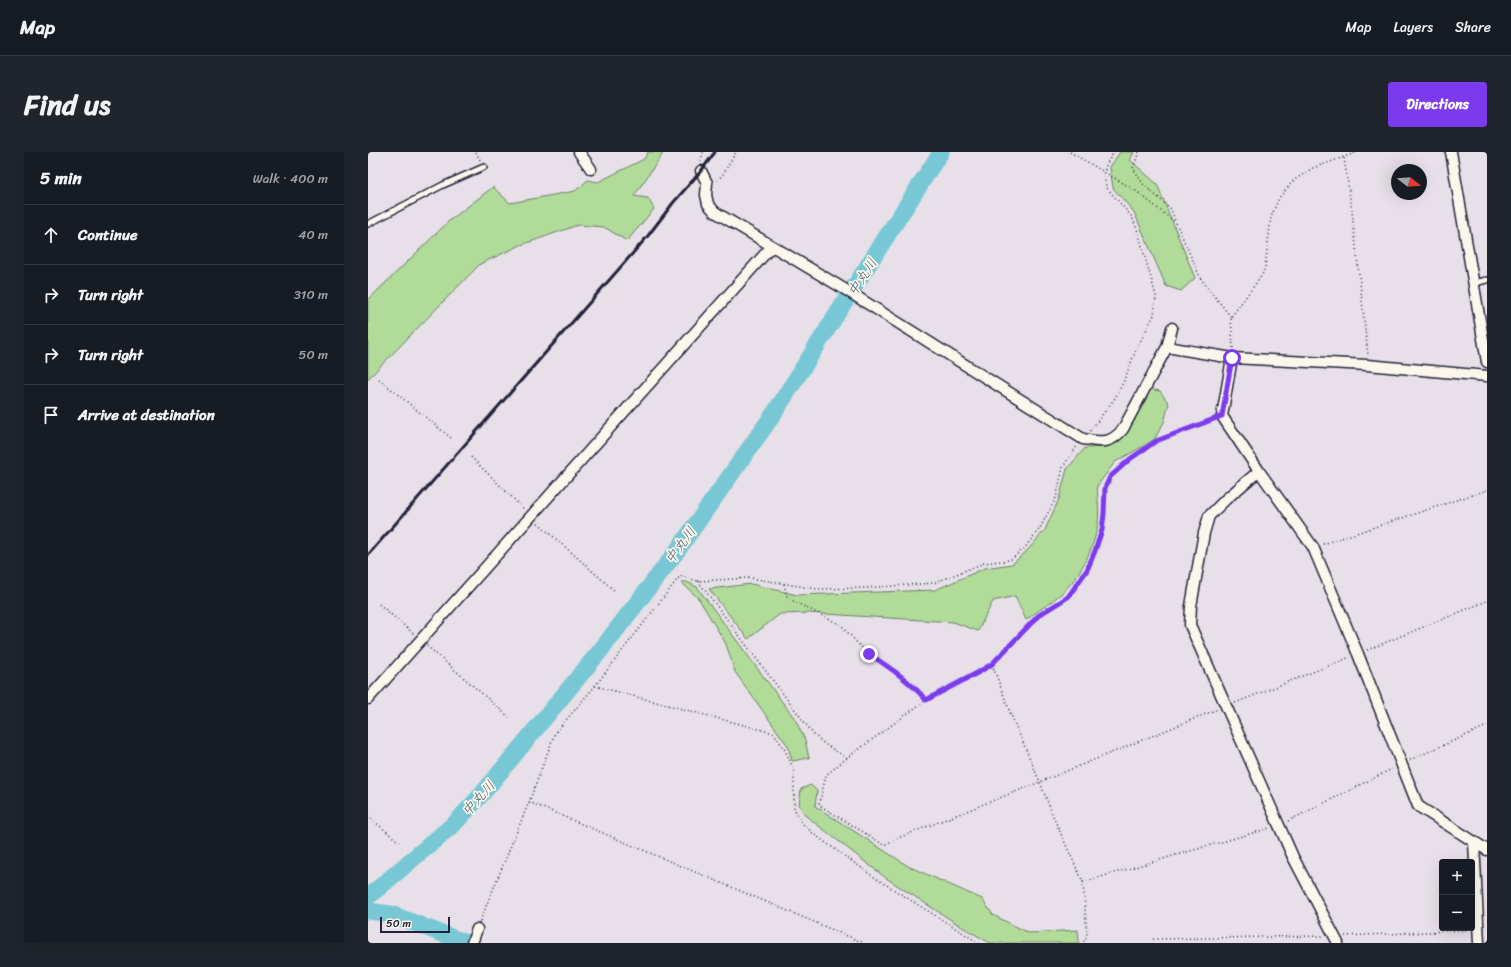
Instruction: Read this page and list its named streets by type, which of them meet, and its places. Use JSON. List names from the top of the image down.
{
  "water": ["中丸川"],
  "scale_bar": "50 m",
  "north": "right",
  "page": {
    "header": "Map",
    "nav": ["Map", "Layers", "Share"],
    "title": "Find us",
    "buttons": "Directions",
    "heading": ["5 min", "Walk · 400 m"],
    "list": [
      ["Continue", "40 m"],
      ["Turn right", "310 m"],
      ["Turn right", "50 m"],
      "Arrive at destination"
    ],
    "map_buttons": ["+", "−"],
    "scale": "50 m"
  }
}
